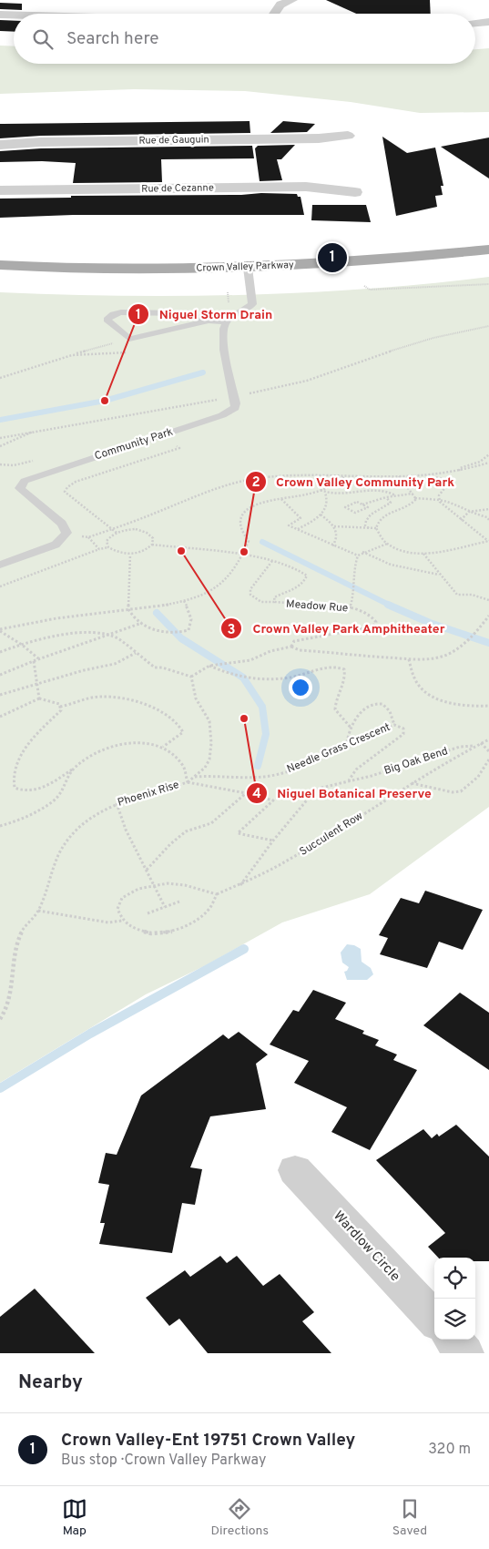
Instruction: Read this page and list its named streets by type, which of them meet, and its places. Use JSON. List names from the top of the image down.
{
  "streets": {
    "main road": ["Crown Valley Parkway"],
    "street": ["Rue de Gauguin", "Rue de Cezanne", "Wardlow Circle"],
    "lane": ["Community Park"],
    "path": [
      "Meadow Rue",
      "Needle Grass Crescent",
      "Big Oak Bend",
      "Phoenix Rise",
      "Succulent Row"
    ]
  },
  "crossings": [
    ["Needle Grass Crescent", "Big Oak Bend"],
    ["Big Oak Bend", "Succulent Row"]
  ],
  "places": [
    "Niguel Storm Drain",
    "Crown Valley Park Amphitheater",
    "Crown Valley Community Park",
    "Niguel Botanical Preserve"
  ],
  "page": {
    "search": "Search here",
    "pins": "1",
    "heading": "Nearby",
    "list": [
      {
        "mark": "1",
        "name": "Crown Valley-Ent 19751 Crown Valley",
        "note": "Bus stop · Crown Valley Parkway",
        "value": "320 m"
      }
    ],
    "nav": ["Map", "Directions", "Saved"]
  }
}
